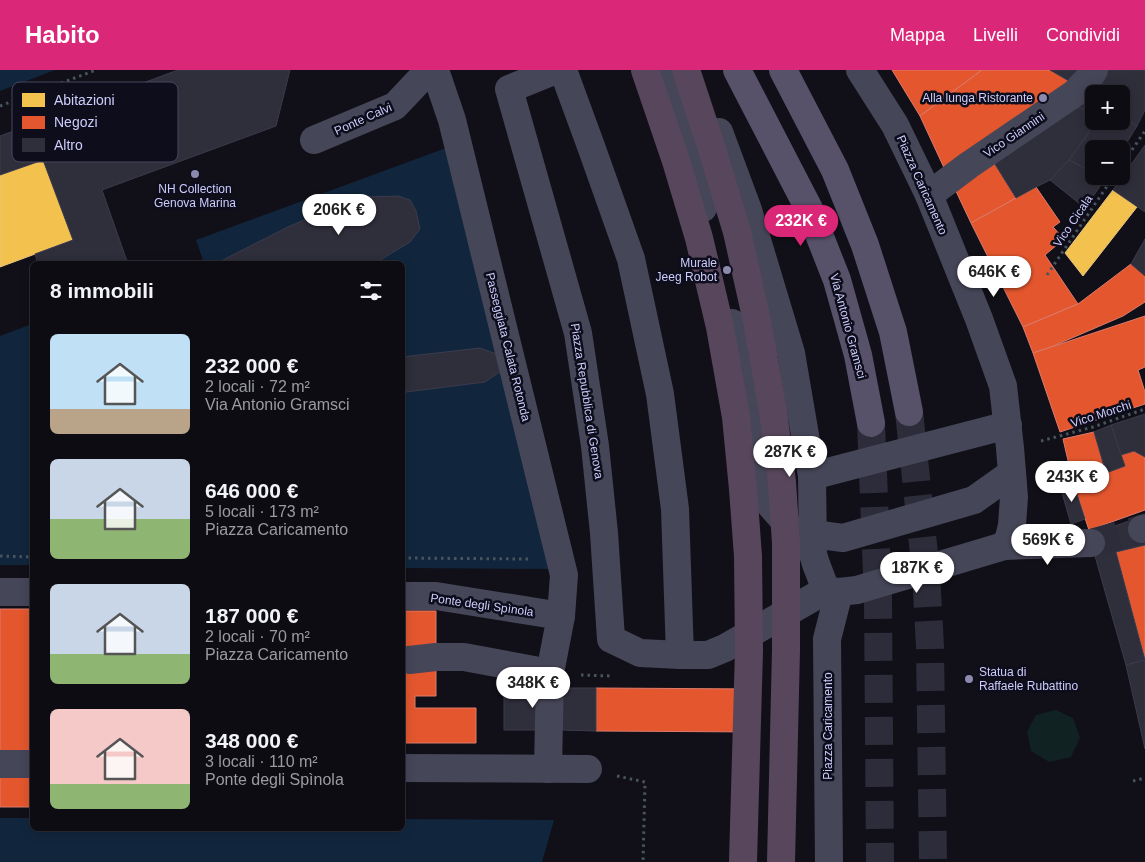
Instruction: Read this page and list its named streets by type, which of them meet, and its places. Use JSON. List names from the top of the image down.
{
  "streets": {
    "main road": ["Via Antonio Gramsci"],
    "street": [
      "Ponte Calvi",
      "Vico Giannini",
      "Piazza Caricamento",
      "Passeggiata Calata Rotonda",
      "Piazza Repubblica di Genova",
      "Ponte degli Spìnola"
    ],
    "path": ["Vico Cicala", "Vico Morchi"]
  },
  "crossings": [
    ["Vico Giannini", "Piazza Caricamento"],
    ["Piazza Caricamento", "Piazza Repubblica di Genova"],
    ["Passeggiata Calata Rotonda", "Ponte degli Spìnola"]
  ],
  "places": [
    "Alla lunga Ristorante",
    "NH Collection Genova Marina",
    "Murale Jeeg Robot",
    "Statua di Raffaele Rubattino"
  ],
  "legend": ["Abitazioni", "Negozi", "Altro"],
  "page": {
    "header": "Habito",
    "nav": ["Mappa", "Livelli", "Condividi"],
    "map_buttons": ["+", "−"],
    "price": [
      "206K €",
      "232K €",
      "646K €",
      "287K €",
      "243K €",
      "569K €",
      "187K €",
      "348K €"
    ],
    "heading": "8 immobili",
    "list": [
      {
        "name": "232 000 €",
        "note": "2 locali · 72 m² · Via Antonio Gramsci"
      },
      {
        "name": "646 000 €",
        "note": "5 locali · 173 m² · Piazza Caricamento"
      },
      {
        "name": "187 000 €",
        "note": "2 locali · 70 m² · Piazza Caricamento"
      },
      {
        "name": "348 000 €",
        "note": "3 locali · 110 m² · Ponte degli Spìnola"
      }
    ]
  }
}
